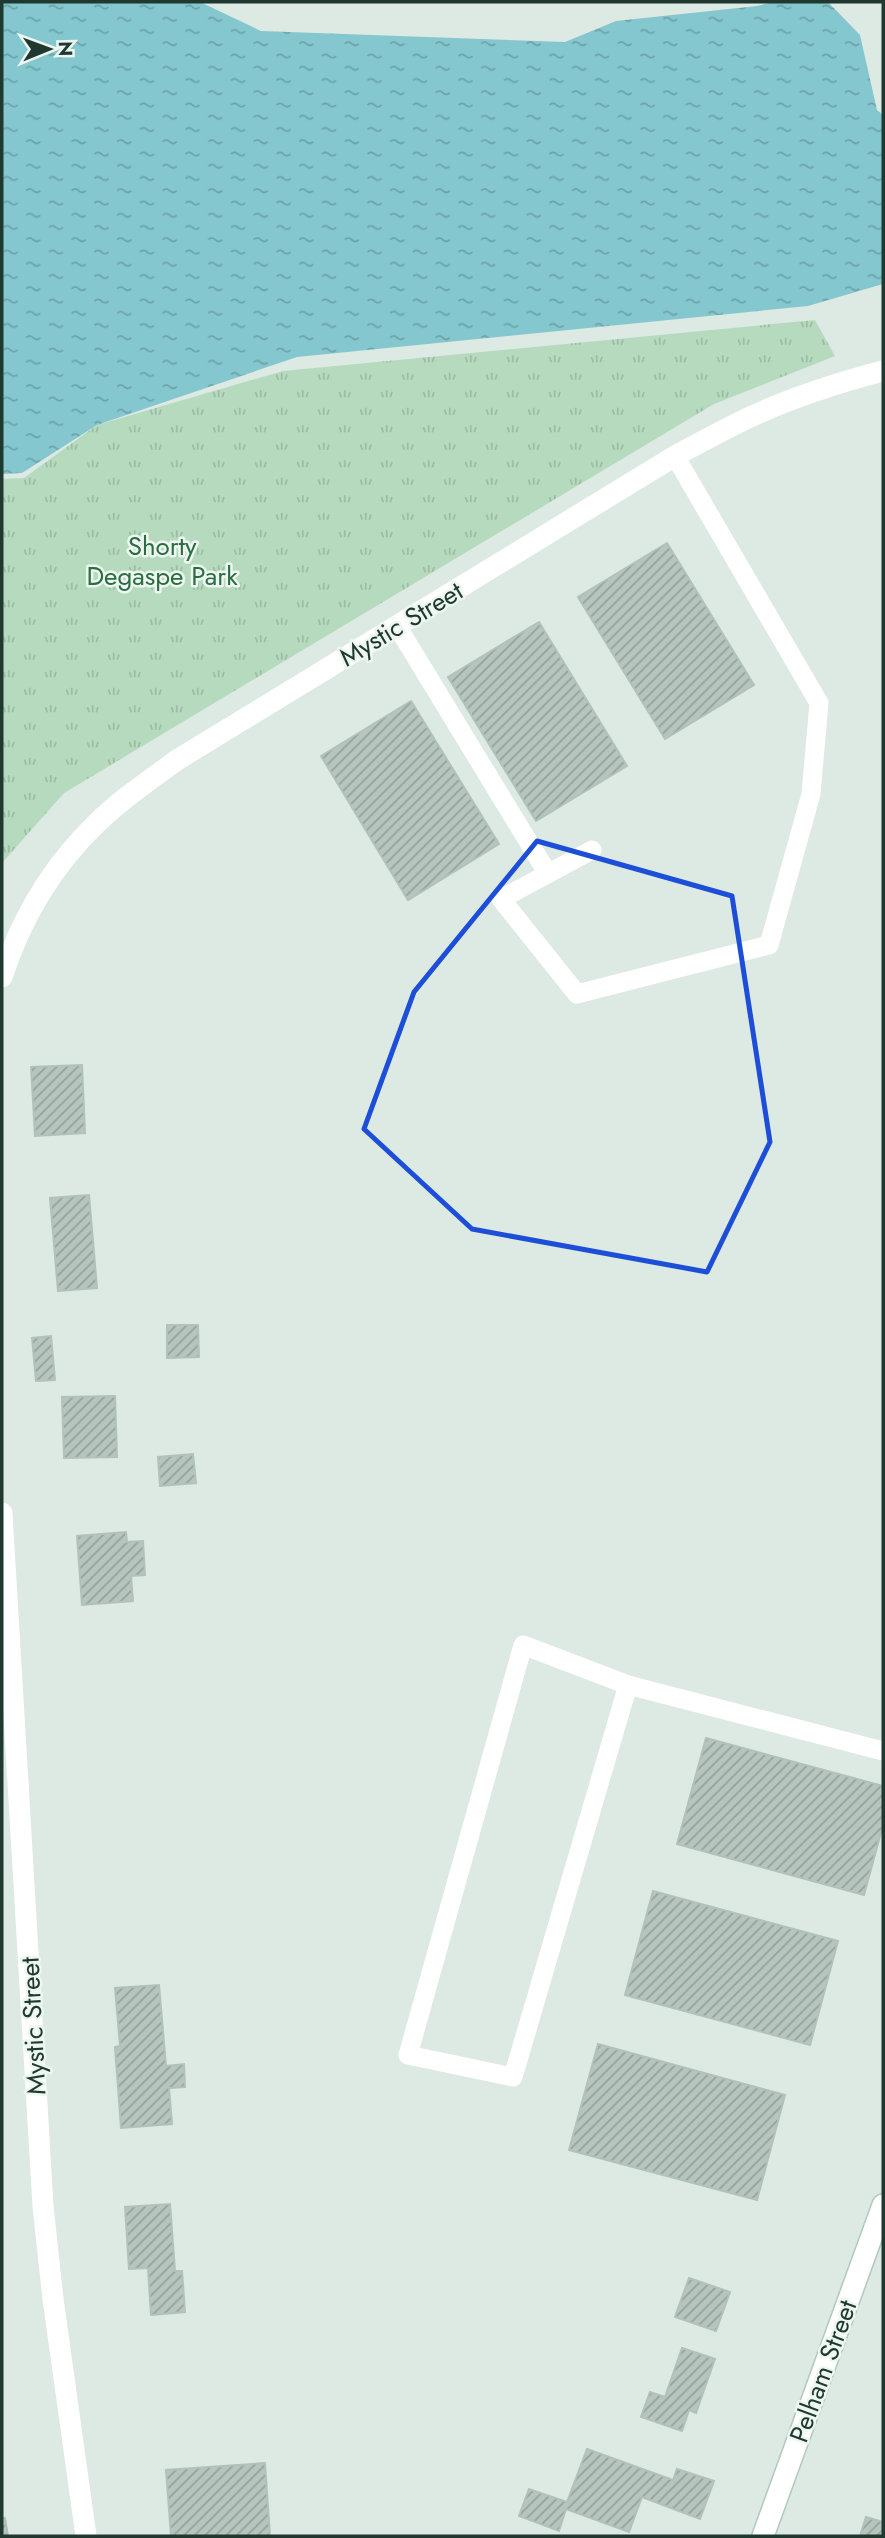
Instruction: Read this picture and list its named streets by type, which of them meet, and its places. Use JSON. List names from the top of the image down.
{
  "streets": {
    "street": ["Mystic Street", "Pelham Street"]
  },
  "parks": ["Shorty Degaspe Park"],
  "north": "right"
}
